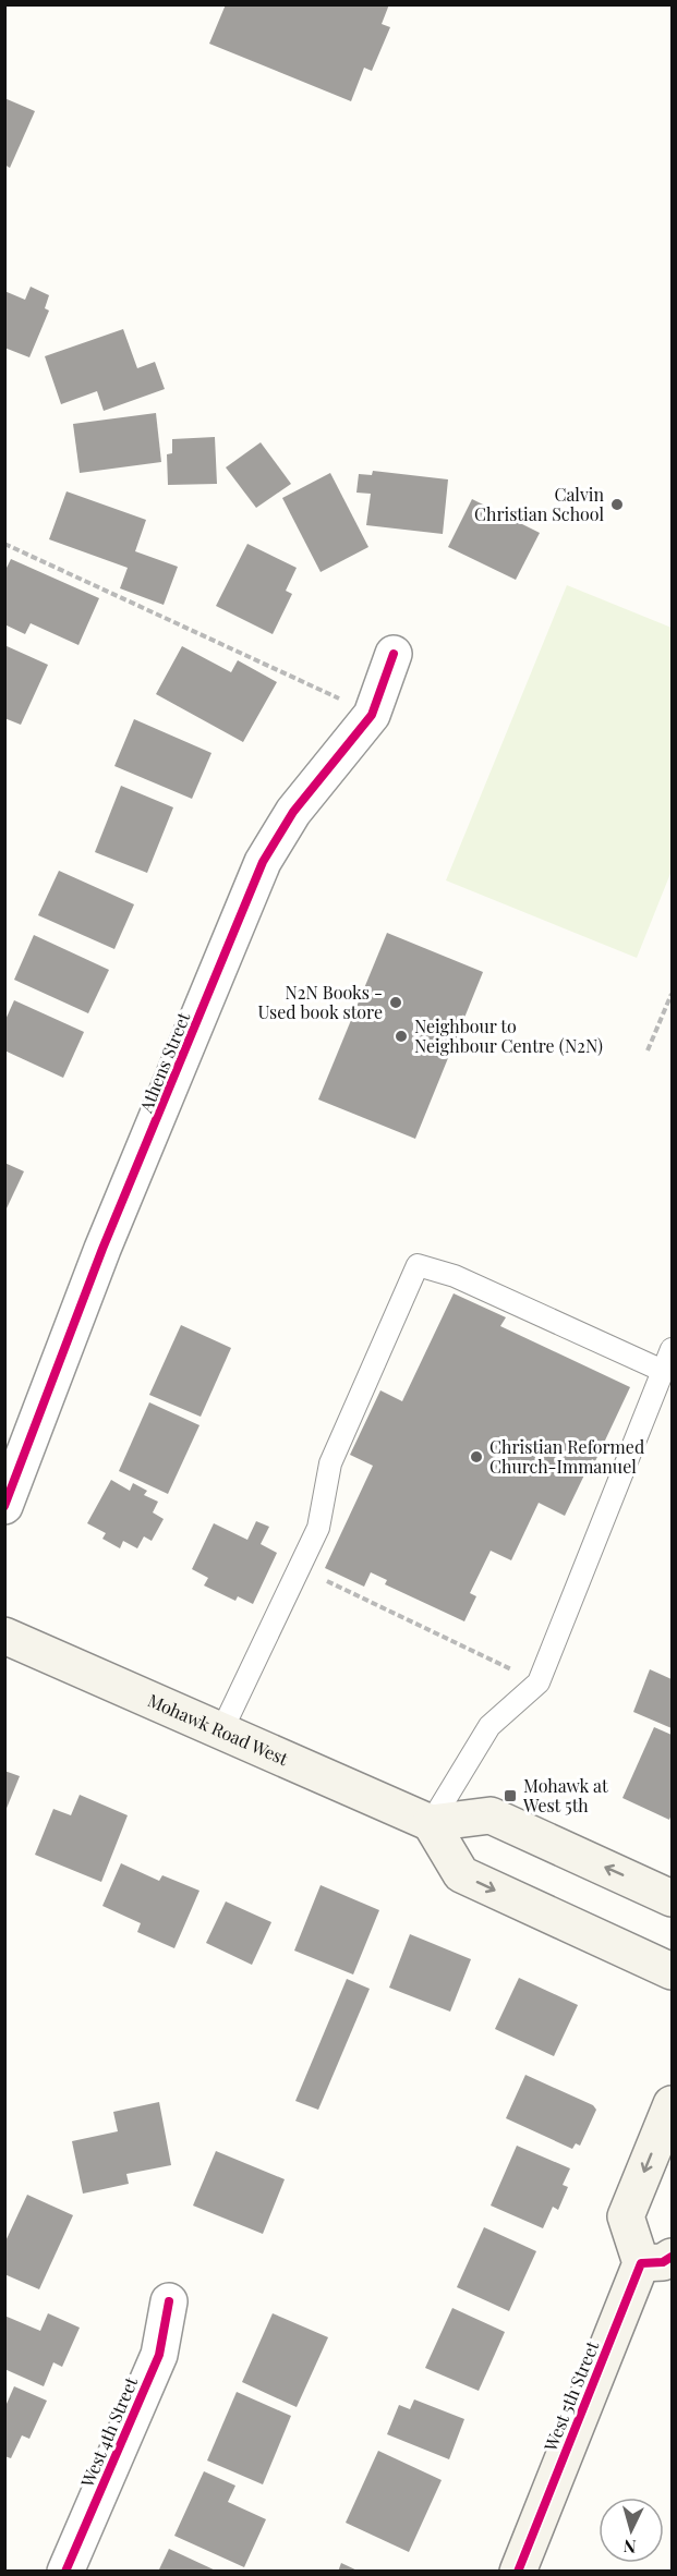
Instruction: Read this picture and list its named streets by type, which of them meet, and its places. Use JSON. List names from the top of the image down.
{
  "streets": {
    "main road": ["Mohawk Road West", "West 5th Street"],
    "street": ["Athens Street", "West 4th Street"]
  },
  "places": {
    "other": [
      "Calvin Christian School",
      "N2N Books - Used book store",
      "Neighbour to Neighbour Centre (N2N)",
      "Christian Reformed Church-Immanuel"
    ],
    "transit": ["Mohawk at West 5th"]
  },
  "north": "bottom"
}
